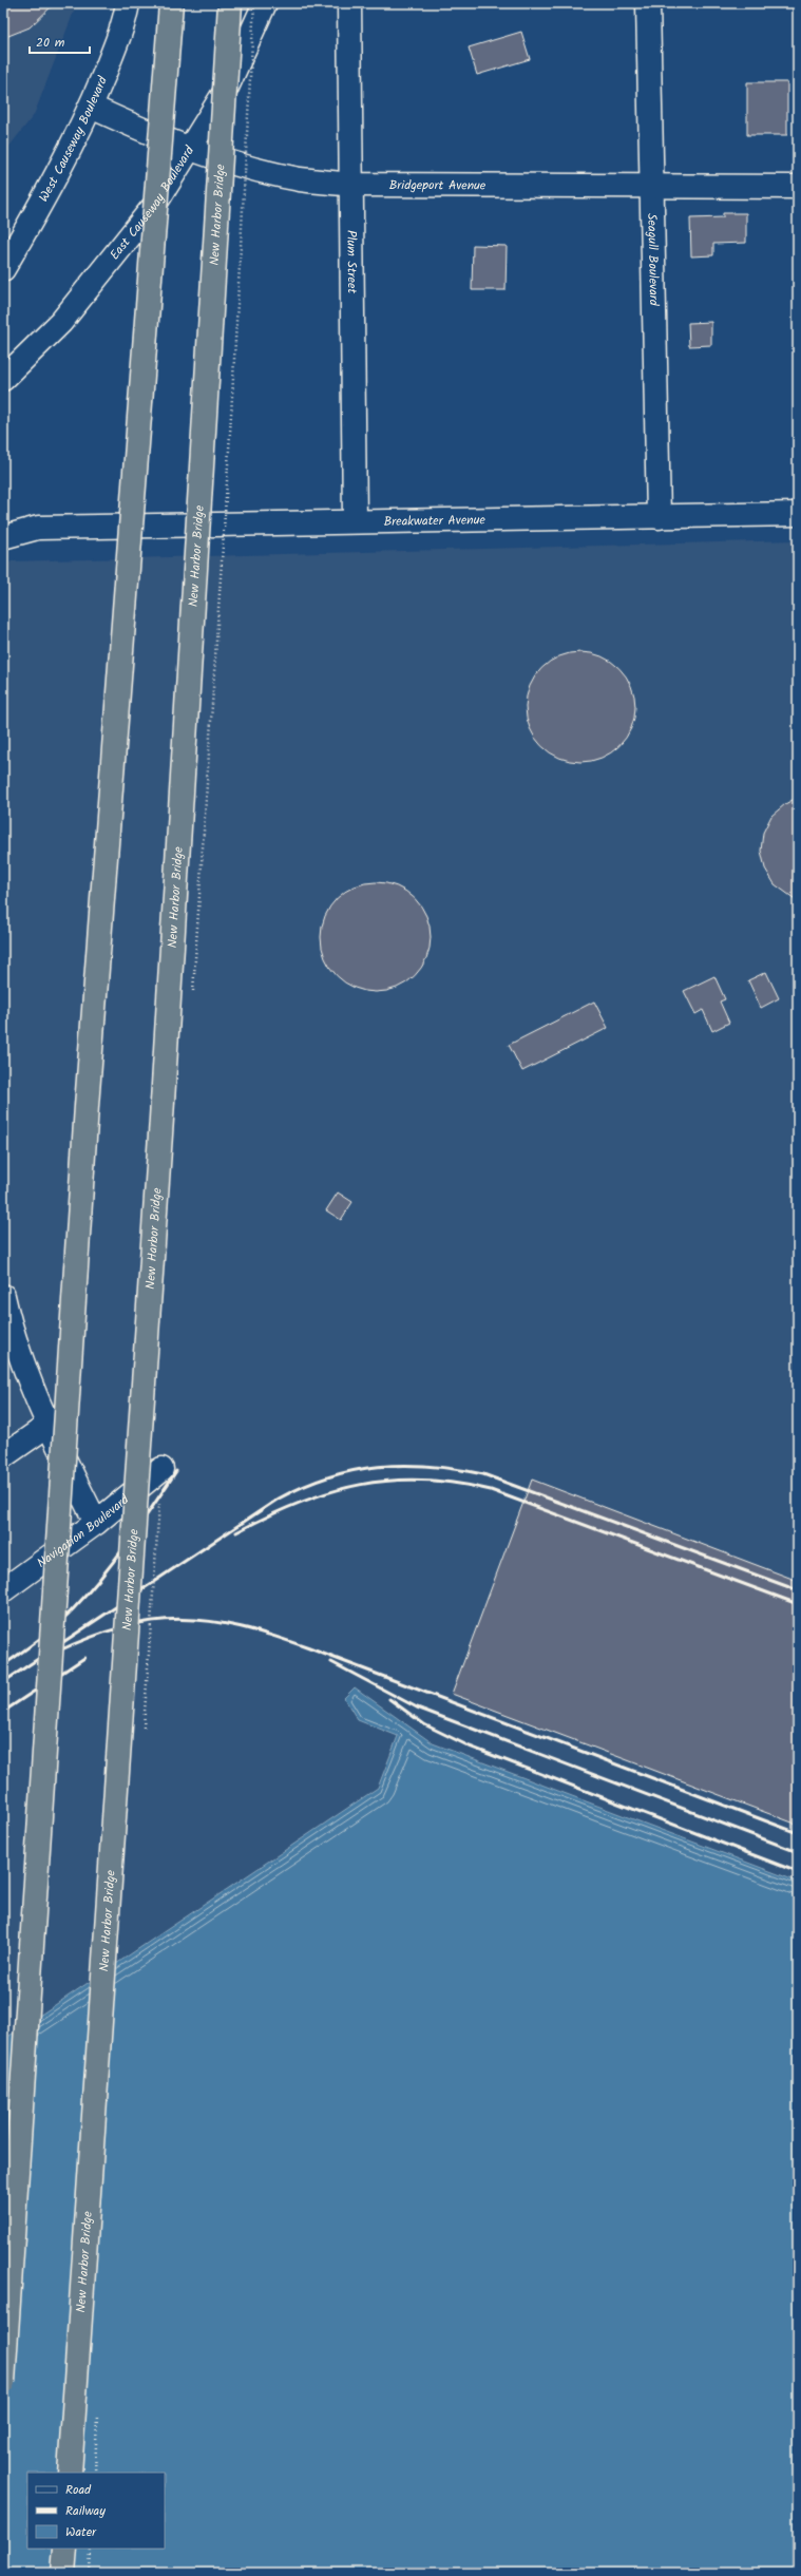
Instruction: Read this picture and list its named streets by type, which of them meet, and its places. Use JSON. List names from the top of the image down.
{
  "streets": {
    "highway": ["New Harbor Bridge"],
    "street": [
      "West Causeway Boulevard",
      "Bridgeport Avenue",
      "East Causeway Boulevard",
      "Seagull Boulevard",
      "Plum Street",
      "Breakwater Avenue",
      "Navigation Boulevard"
    ]
  },
  "crossings": [
    ["West Causeway Boulevard", "Bridgeport Avenue"],
    ["Bridgeport Avenue", "East Causeway Boulevard"],
    ["Bridgeport Avenue", "Seagull Boulevard"],
    ["Bridgeport Avenue", "Plum Street"],
    ["Seagull Boulevard", "Breakwater Avenue"],
    ["Plum Street", "Breakwater Avenue"]
  ],
  "legend": ["Road", "Railway", "Water"],
  "scale_bar": "20 m"
}
